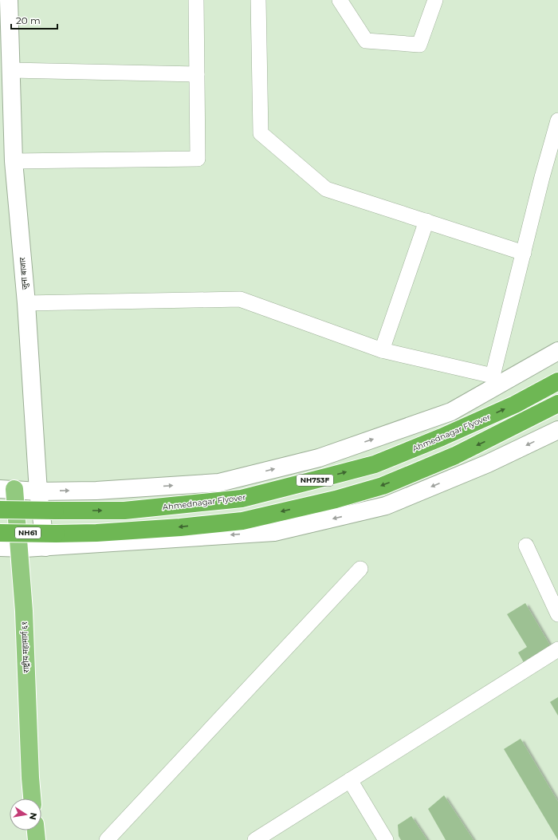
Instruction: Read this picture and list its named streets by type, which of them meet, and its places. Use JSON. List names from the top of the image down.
{
  "streets": {
    "highway": ["Ahmednagar Flyover", "NH753F", "NH61"],
    "main road": ["राष्ट्रीय महामार्ग ६१"],
    "street": ["जुना बाजार"]
  },
  "scale_bar": "20 m",
  "north": "right"
}
